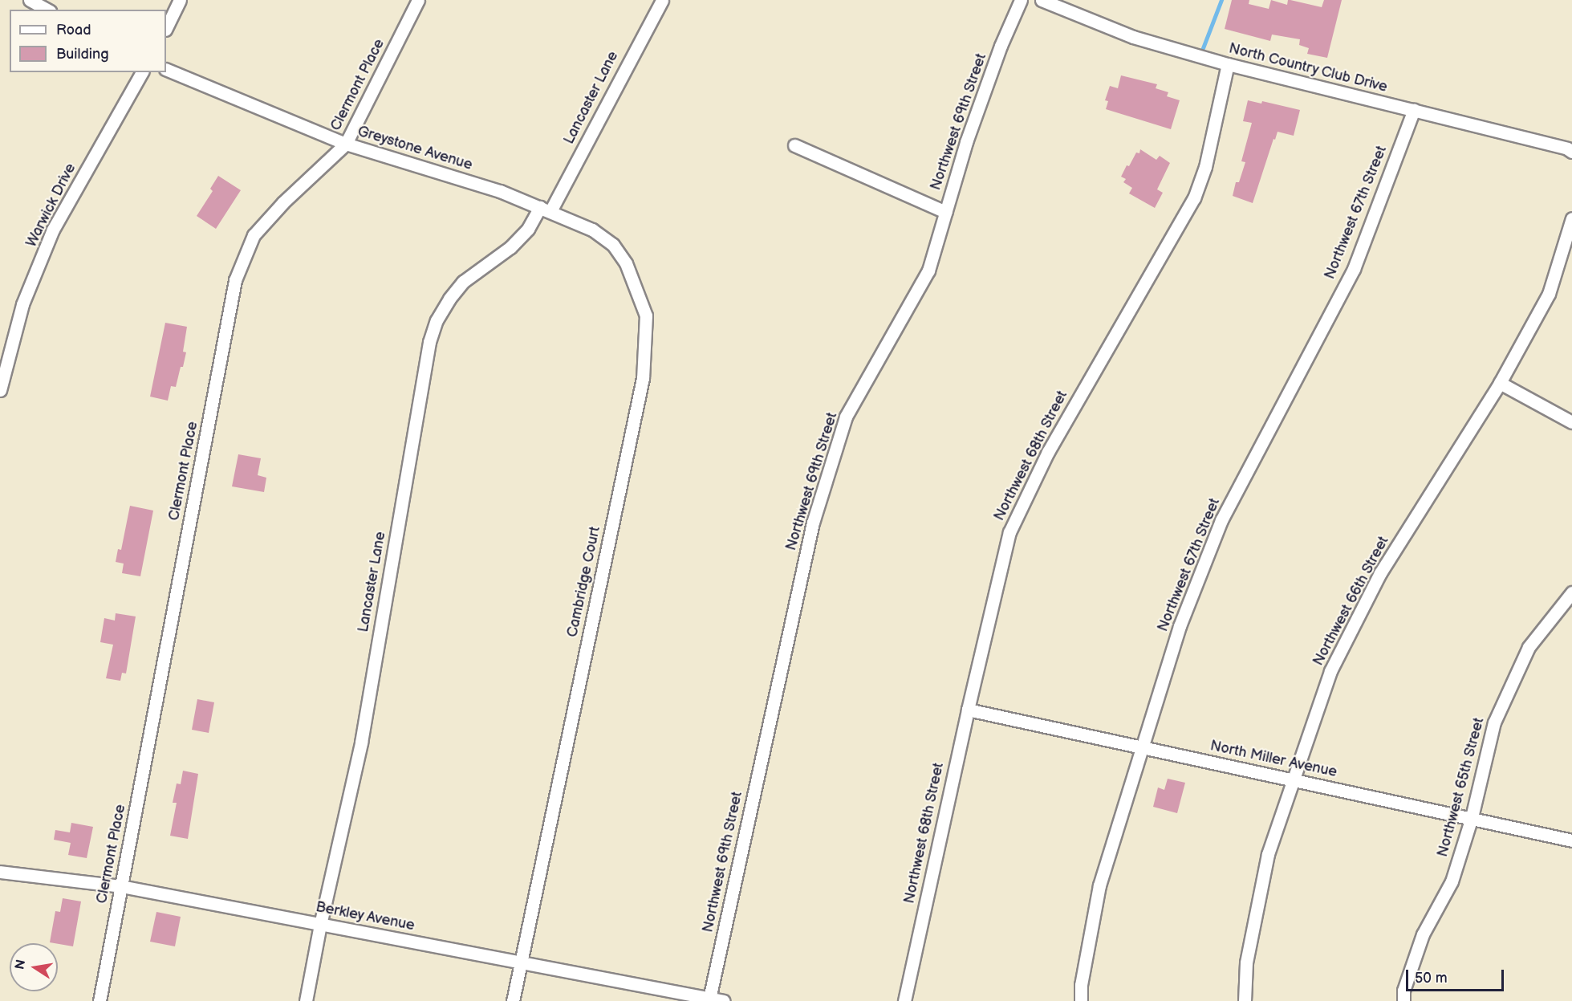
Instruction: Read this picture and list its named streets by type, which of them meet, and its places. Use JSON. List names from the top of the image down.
{
  "streets": {
    "street": [
      "North Country Club Drive",
      "Clermont Place",
      "Lancaster Lane",
      "Northwest 69th Street",
      "Greystone Avenue",
      "Warwick Drive",
      "Northwest 67th Street",
      "Northwest 68th Street",
      "Cambridge Court",
      "Northwest 66th Street",
      "North Miller Avenue",
      "Northwest 65th Street",
      "Berkley Avenue"
    ]
  },
  "crossings": [
    ["North Country Club Drive", "Northwest 67th Street"],
    ["North Country Club Drive", "Northwest 68th Street"],
    ["Clermont Place", "Greystone Avenue"],
    ["Clermont Place", "Berkley Avenue"],
    ["Lancaster Lane", "Greystone Avenue"],
    ["Lancaster Lane", "Cambridge Court"],
    ["Lancaster Lane", "Berkley Avenue"],
    ["Northwest 69th Street", "Berkley Avenue"],
    ["Greystone Avenue", "Cambridge Court"],
    ["Northwest 67th Street", "North Miller Avenue"],
    ["Northwest 68th Street", "North Miller Avenue"],
    ["Cambridge Court", "Berkley Avenue"],
    ["Northwest 66th Street", "North Miller Avenue"],
    ["North Miller Avenue", "Northwest 65th Street"]
  ],
  "legend": ["Road", "Building"],
  "scale_bar": "50 m",
  "north": "left"
}
